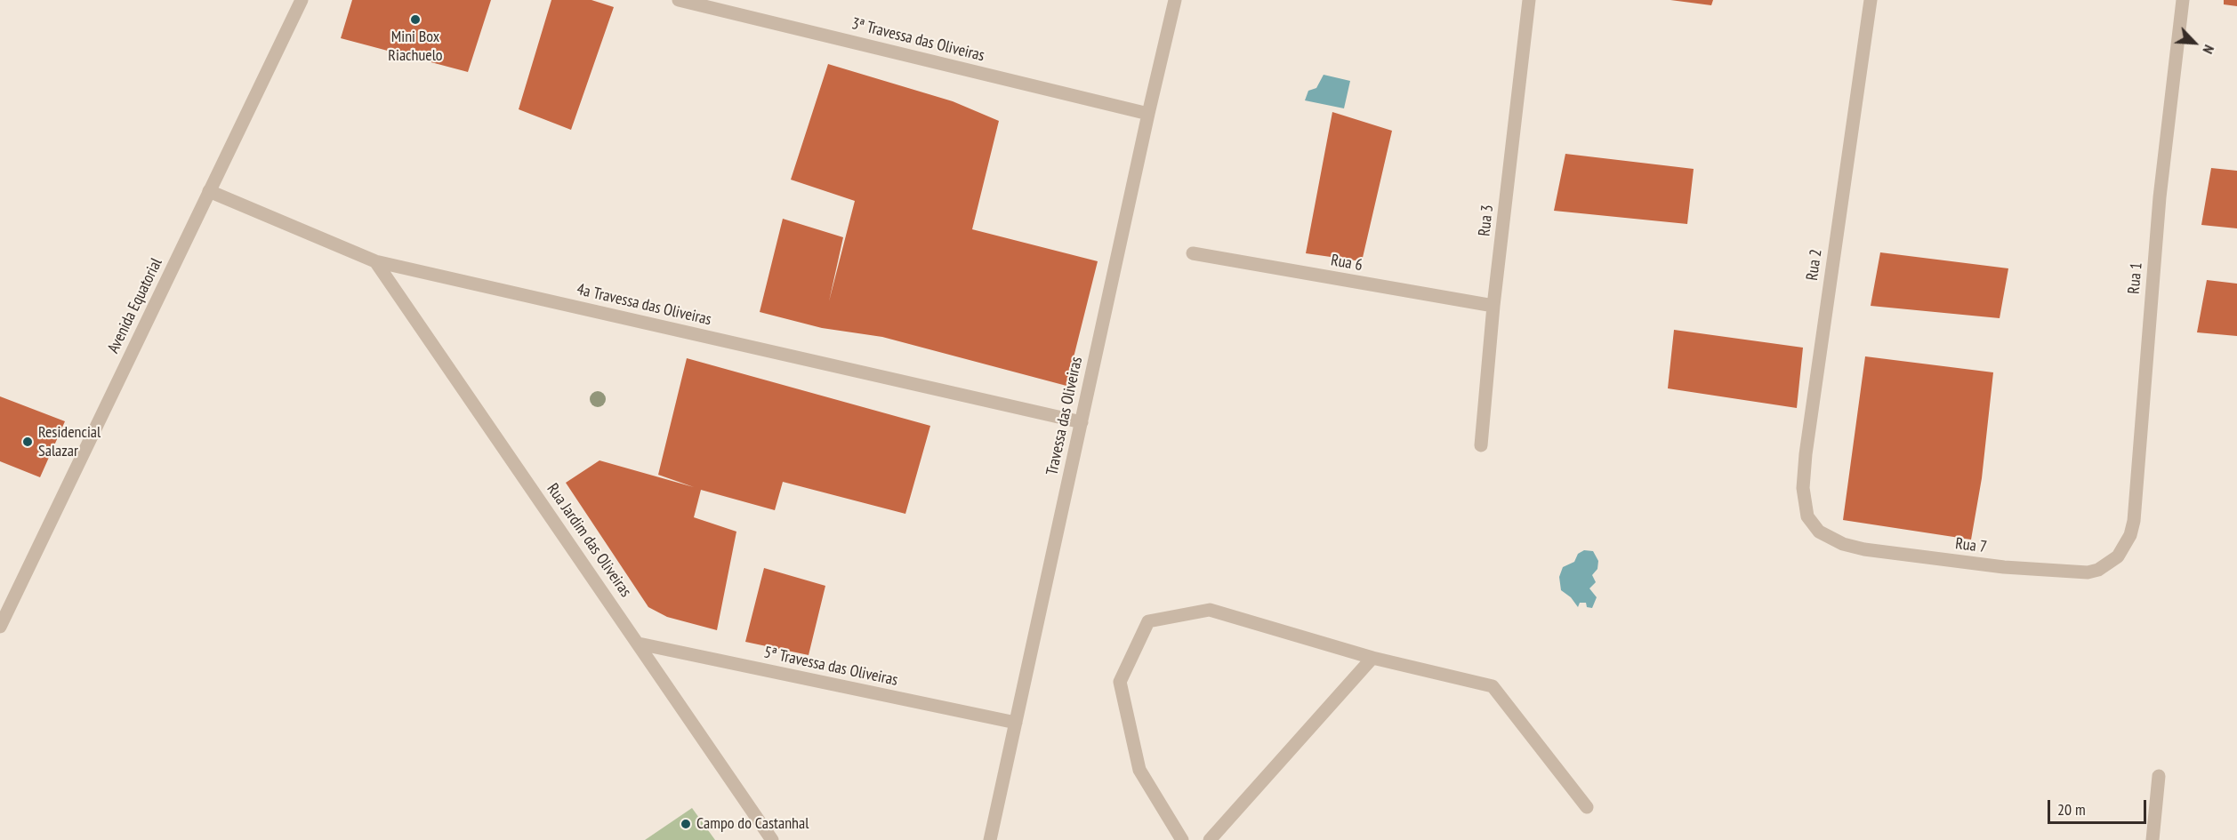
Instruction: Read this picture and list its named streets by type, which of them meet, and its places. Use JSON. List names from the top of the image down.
{
  "streets": {
    "street": [
      "3ª Travessa das Oliveiras",
      "Rua 3",
      "Rua 6",
      "Rua 2",
      "Rua 1",
      "4a Travessa das Oliveiras",
      "Avenida Equatorial",
      "Travessa das Oliveiras",
      "Rua Jardim das Oliveiras",
      "Rua 7",
      "5ª Travessa das Oliveiras"
    ]
  },
  "crossings": [
    ["3ª Travessa das Oliveiras", "Travessa das Oliveiras"],
    ["Rua 3", "Rua 6"],
    ["Rua 2", "Rua 7"],
    ["Rua 1", "Rua 7"],
    ["4a Travessa das Oliveiras", "Avenida Equatorial"],
    ["4a Travessa das Oliveiras", "Travessa das Oliveiras"],
    ["4a Travessa das Oliveiras", "Rua Jardim das Oliveiras"],
    ["Travessa das Oliveiras", "5ª Travessa das Oliveiras"],
    ["Rua Jardim das Oliveiras", "5ª Travessa das Oliveiras"]
  ],
  "places": ["Mini Box Riachuelo", "Residencial Salazar", "Campo do Castanhal"],
  "scale_bar": "20 m",
  "north": "bottom right"
}
